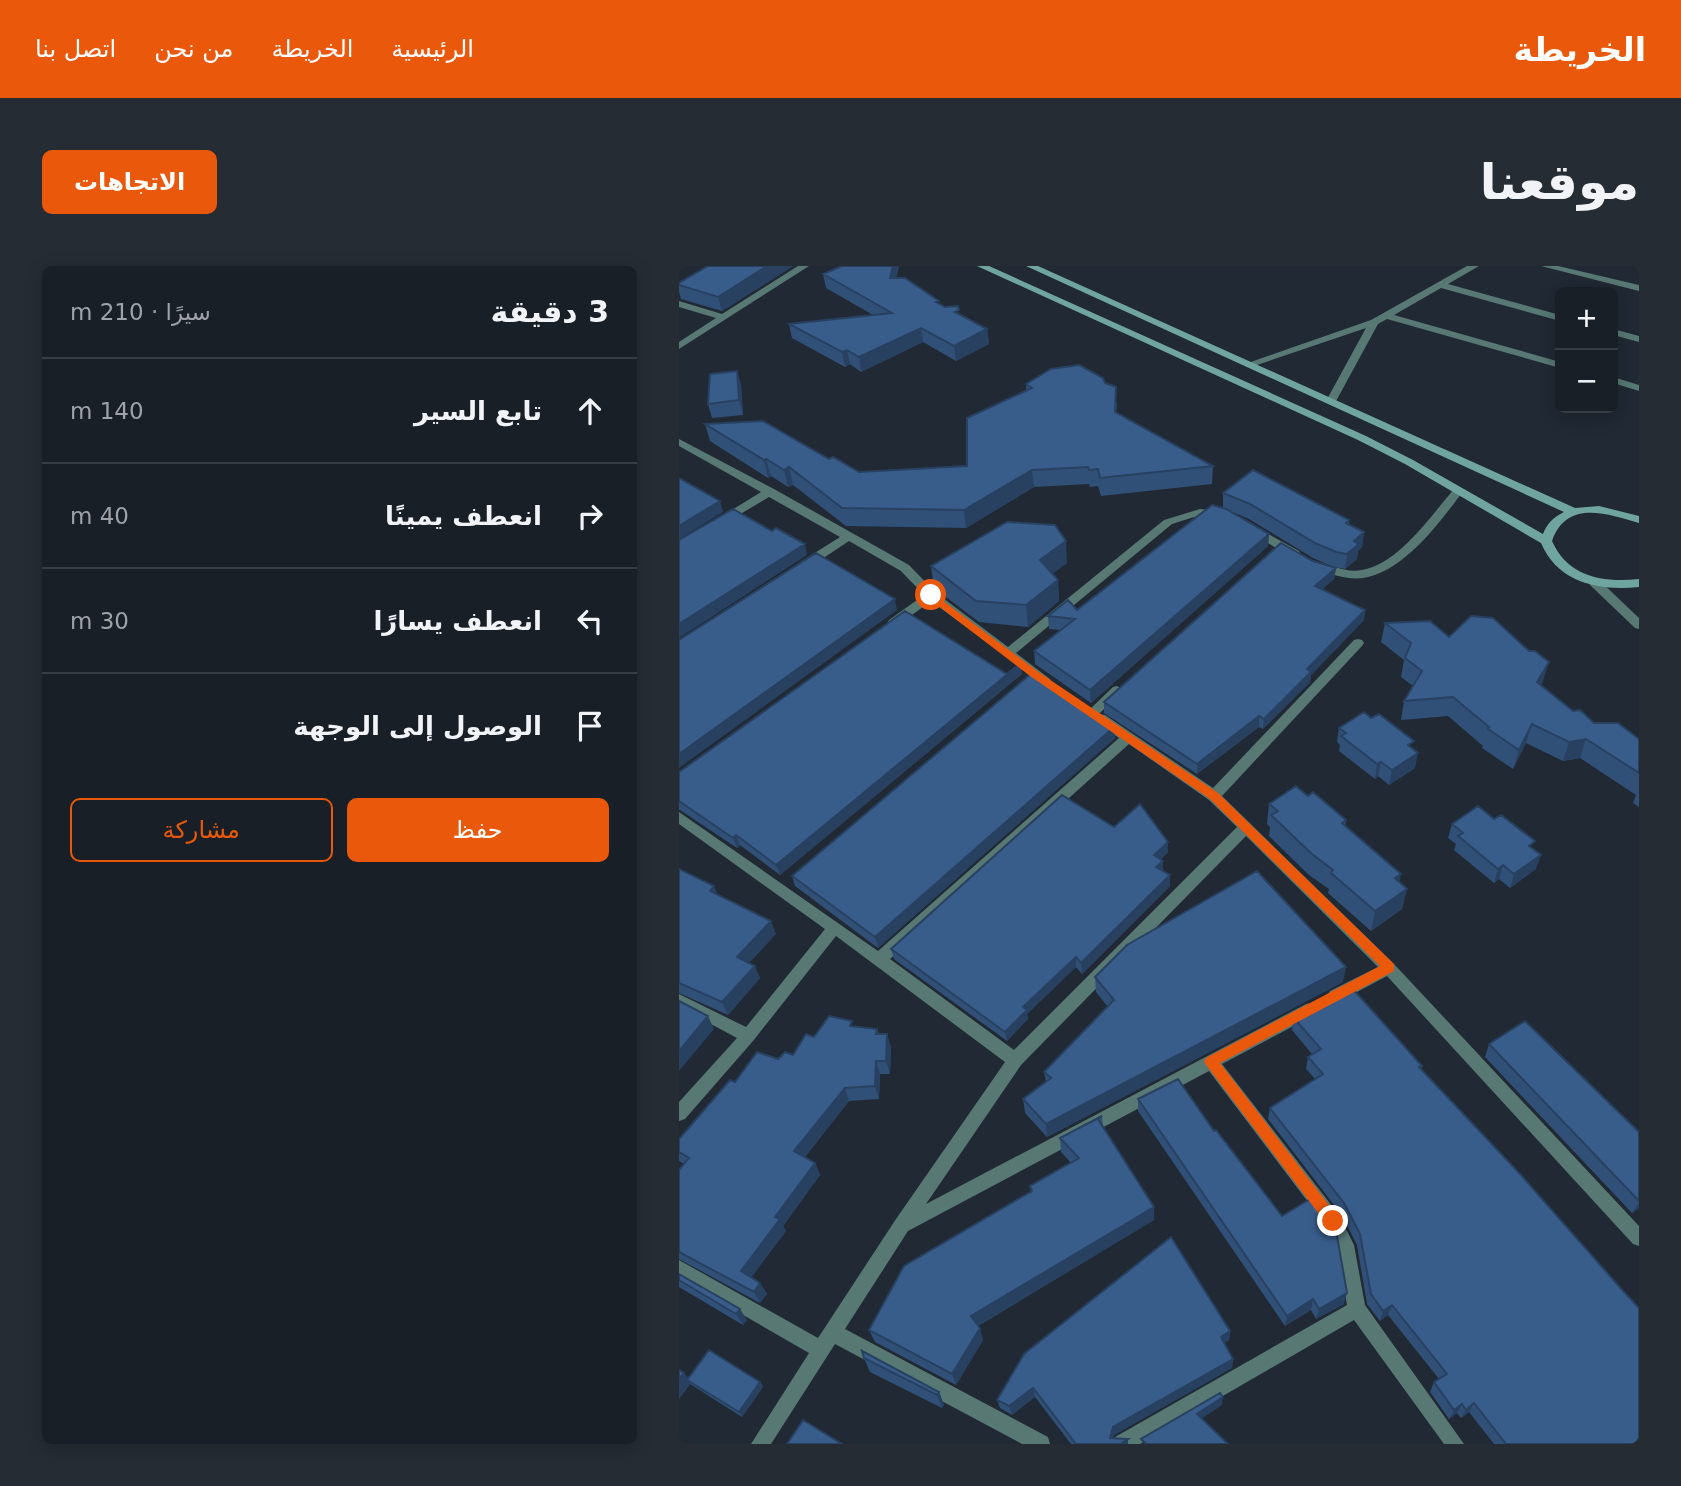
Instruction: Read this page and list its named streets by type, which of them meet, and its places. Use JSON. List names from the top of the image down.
{
  "page": {
    "header": "الخريطة",
    "nav": [
      "الرئيسية",
      "الخريطة",
      "من نحن",
      "اتصل بنا"
    ],
    "buttons": [
      "الاتجاهات",
      ["حفظ", "مشاركة"]
    ],
    "title": "موقعنا",
    "heading": ["3 دقيقة", "سيرًا · 210 m"],
    "map_buttons": ["+", "−"],
    "list": [
      ["تابع السير", "140 m"],
      ["انعطف يمينًا", "40 m"],
      ["انعطف يسارًا", "30 m"],
      "الوصول إلى الوجهة"
    ]
  }
}
